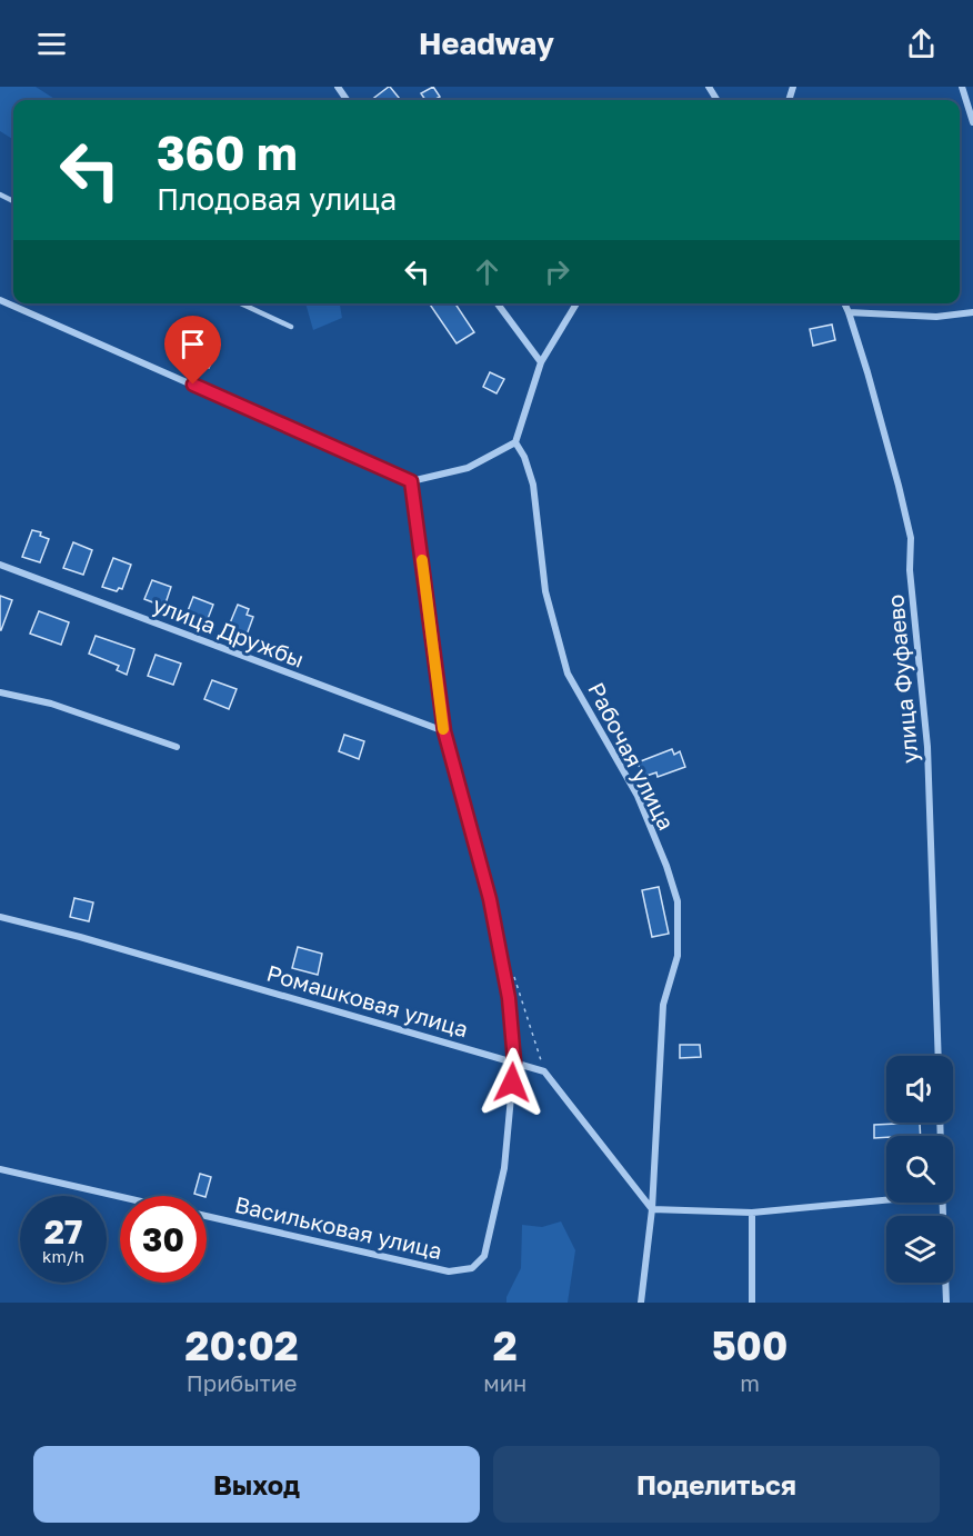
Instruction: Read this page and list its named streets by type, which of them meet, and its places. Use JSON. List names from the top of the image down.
{
  "streets": {
    "street": [
      "улица Дружбы",
      "улица Фуфаево",
      "Рабочая улица",
      "Ромашковая улица",
      "Васильковая улица"
    ]
  },
  "crossings": [
    ["улица Дружбы", "Васильковая улица"],
    ["Ромашковая улица", "Васильковая улица"]
  ],
  "page": {
    "header": "Headway",
    "turn": ["360 m", "Плодовая улица"],
    "speed": "27 km/h",
    "limit": "30",
    "eta": [
      "20:02",
      "Прибытие",
      "2",
      "мин",
      "500",
      "m"
    ],
    "buttons": ["Выход", "Поделиться"]
  }
}
